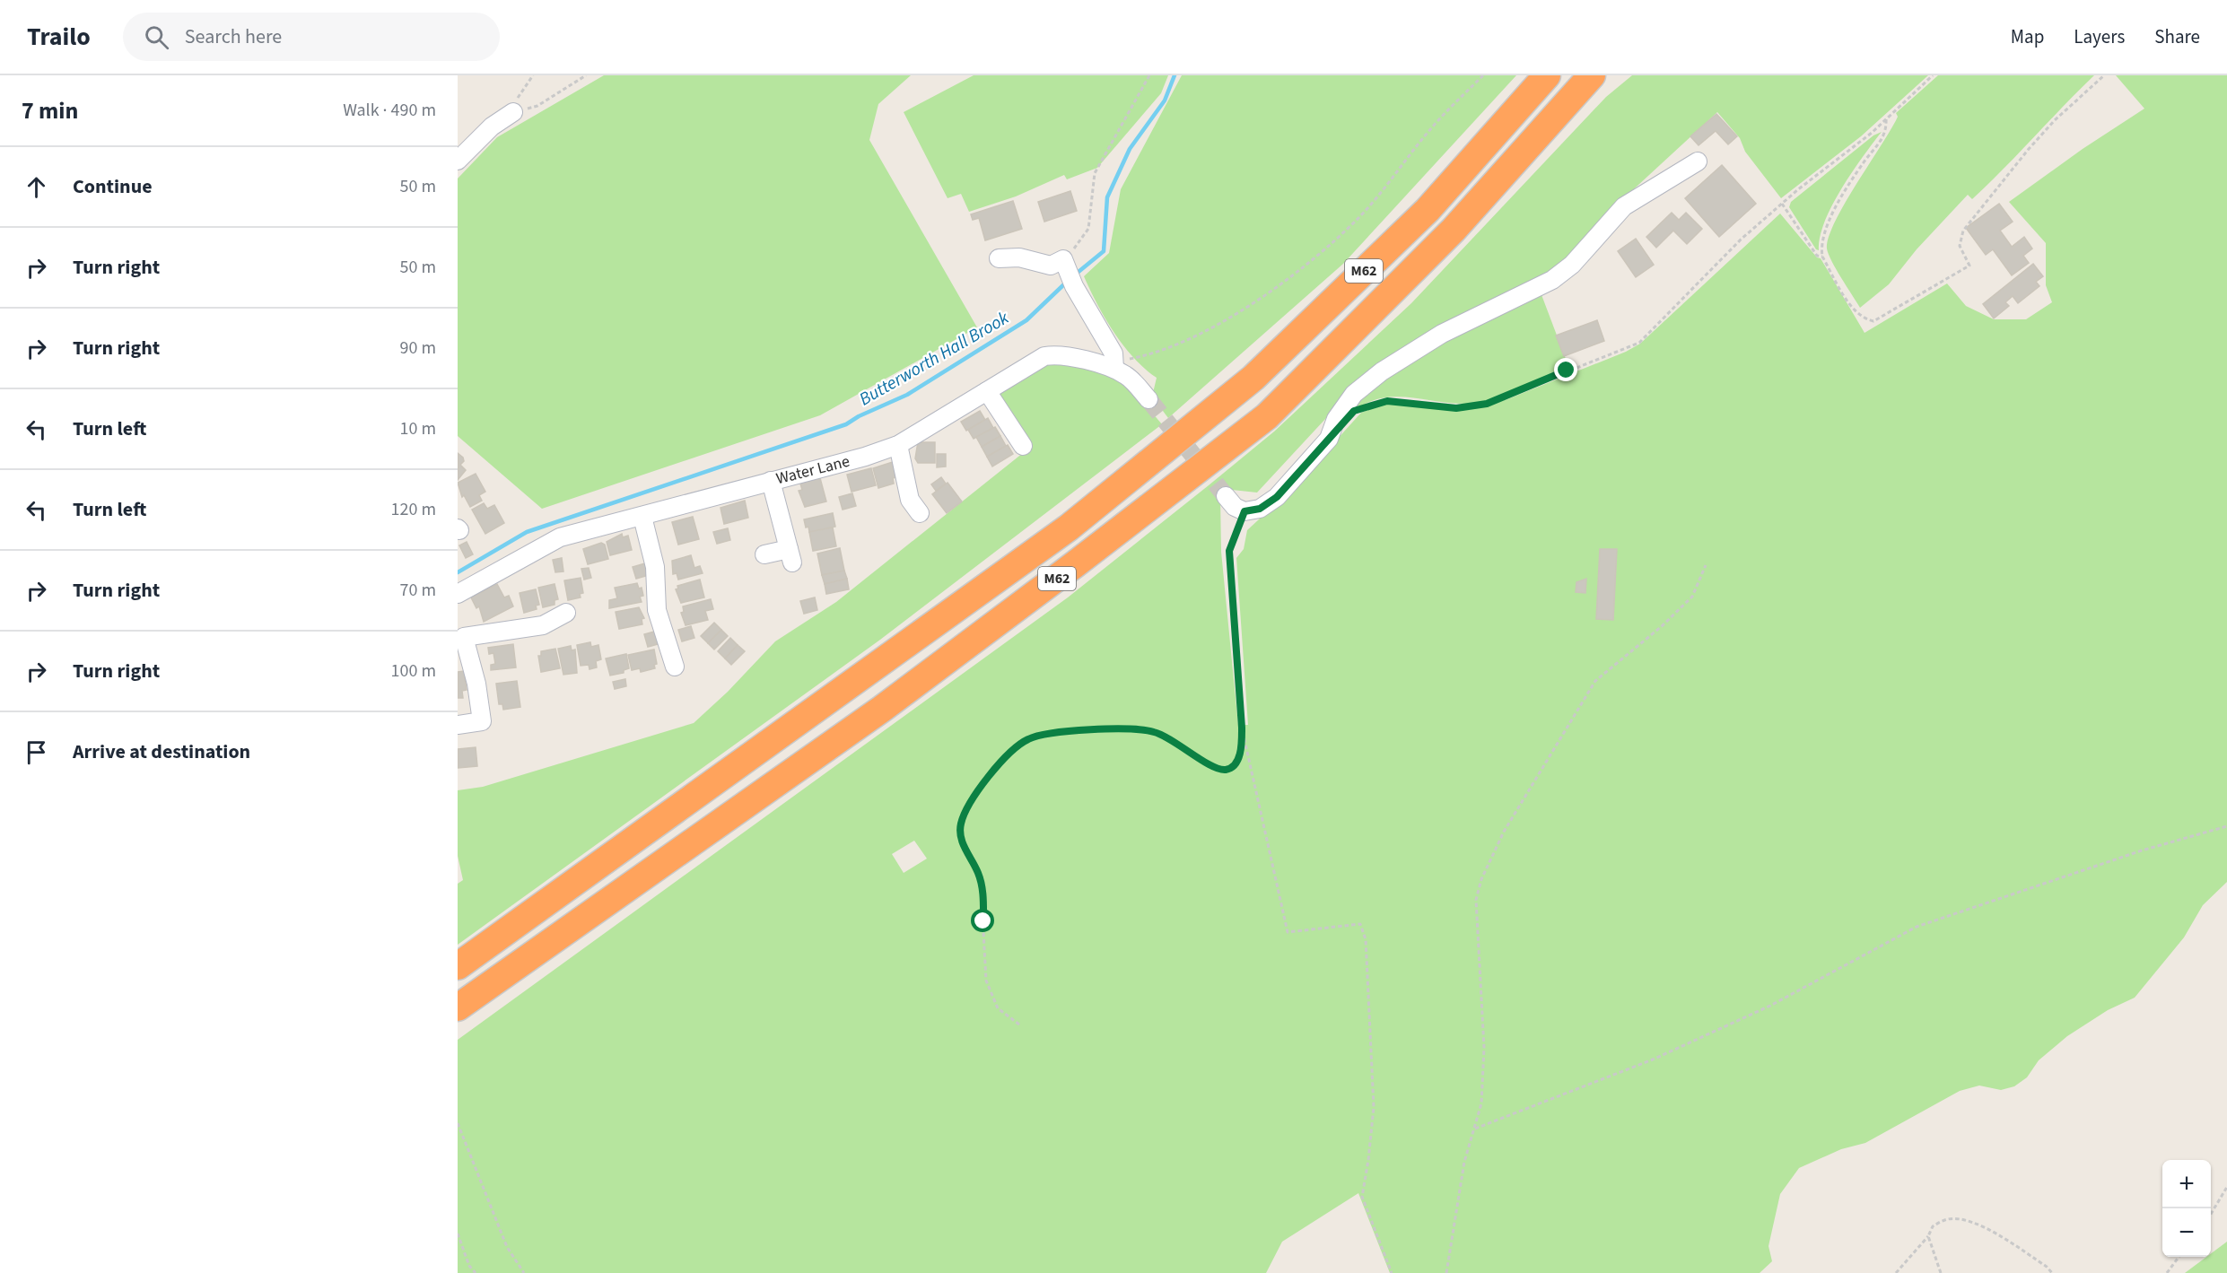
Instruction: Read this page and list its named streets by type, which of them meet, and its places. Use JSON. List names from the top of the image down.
{
  "streets": {
    "highway": ["M62"],
    "street": ["Water Lane"]
  },
  "water": ["Butterworth Hall Brook"],
  "page": {
    "header": "Trailo",
    "search": "Search here",
    "nav": ["Map", "Layers", "Share"],
    "heading": ["7 min", "Walk · 490 m"],
    "list": [
      ["Continue", "50 m"],
      ["Turn right", "50 m"],
      ["Turn right", "90 m"],
      ["Turn left", "10 m"],
      ["Turn left", "120 m"],
      ["Turn right", "70 m"],
      ["Turn right", "100 m"],
      "Arrive at destination"
    ],
    "map_buttons": ["+", "−"]
  }
}
